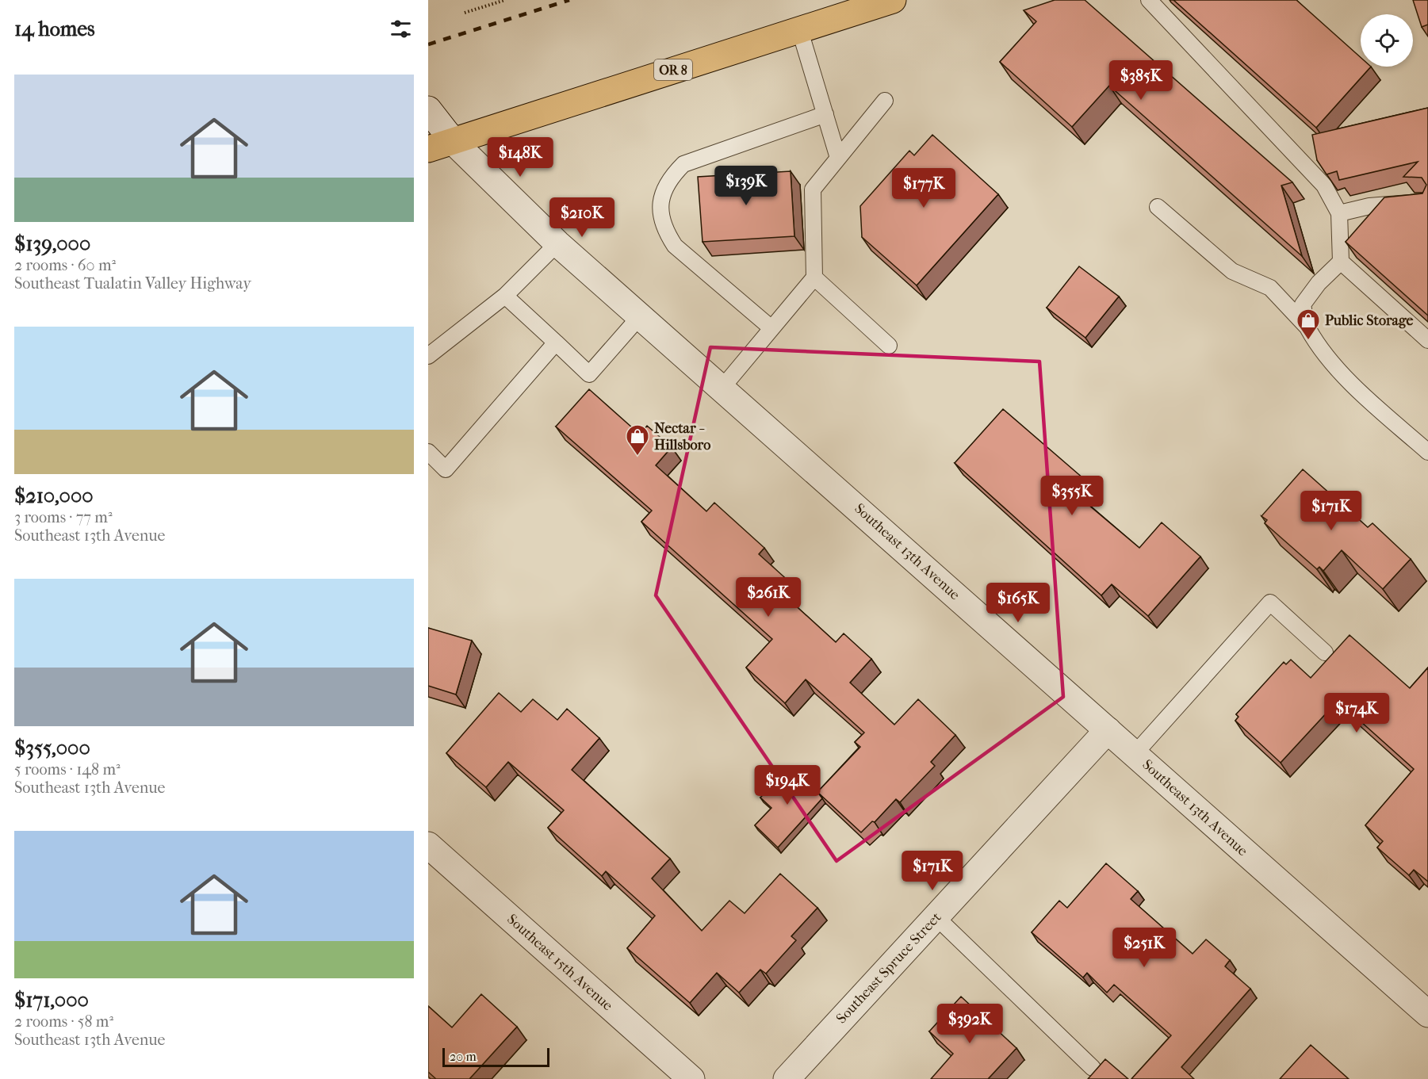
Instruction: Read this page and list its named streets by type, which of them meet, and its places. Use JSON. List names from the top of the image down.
{
  "streets": {
    "main road": ["OR 8"],
    "street": ["Southeast 13th Avenue", "Southeast 15th Avenue", "Southeast Spruce Street"]
  },
  "crossings": [
    ["OR 8", "Southeast 13th Avenue"],
    ["Southeast 13th Avenue", "Southeast Spruce Street"]
  ],
  "places": {
    "shop": ["Public Storage", "Nectar - Hillsboro"]
  },
  "scale_bar": "20 m",
  "page": {
    "heading": "14 homes",
    "list": [
      {
        "name": "$139,000",
        "note": "2 rooms · 60 m² · Southeast Tualatin Valley Highway"
      },
      {
        "name": "$210,000",
        "note": "3 rooms · 77 m² · Southeast 13th Avenue"
      },
      {
        "name": "$355,000",
        "note": "5 rooms · 148 m² · Southeast 13th Avenue"
      },
      {
        "name": "$171,000",
        "note": "2 rooms · 58 m² · Southeast 13th Avenue"
      }
    ],
    "price": [
      "$385K",
      "$148K",
      "$139K",
      "$177K",
      "$210K",
      "$355K",
      "$171K",
      "$261K",
      "$165K",
      "$174K",
      "$194K",
      "$171K",
      "$251K",
      "$392K"
    ],
    "scale": "20 m"
  }
}
